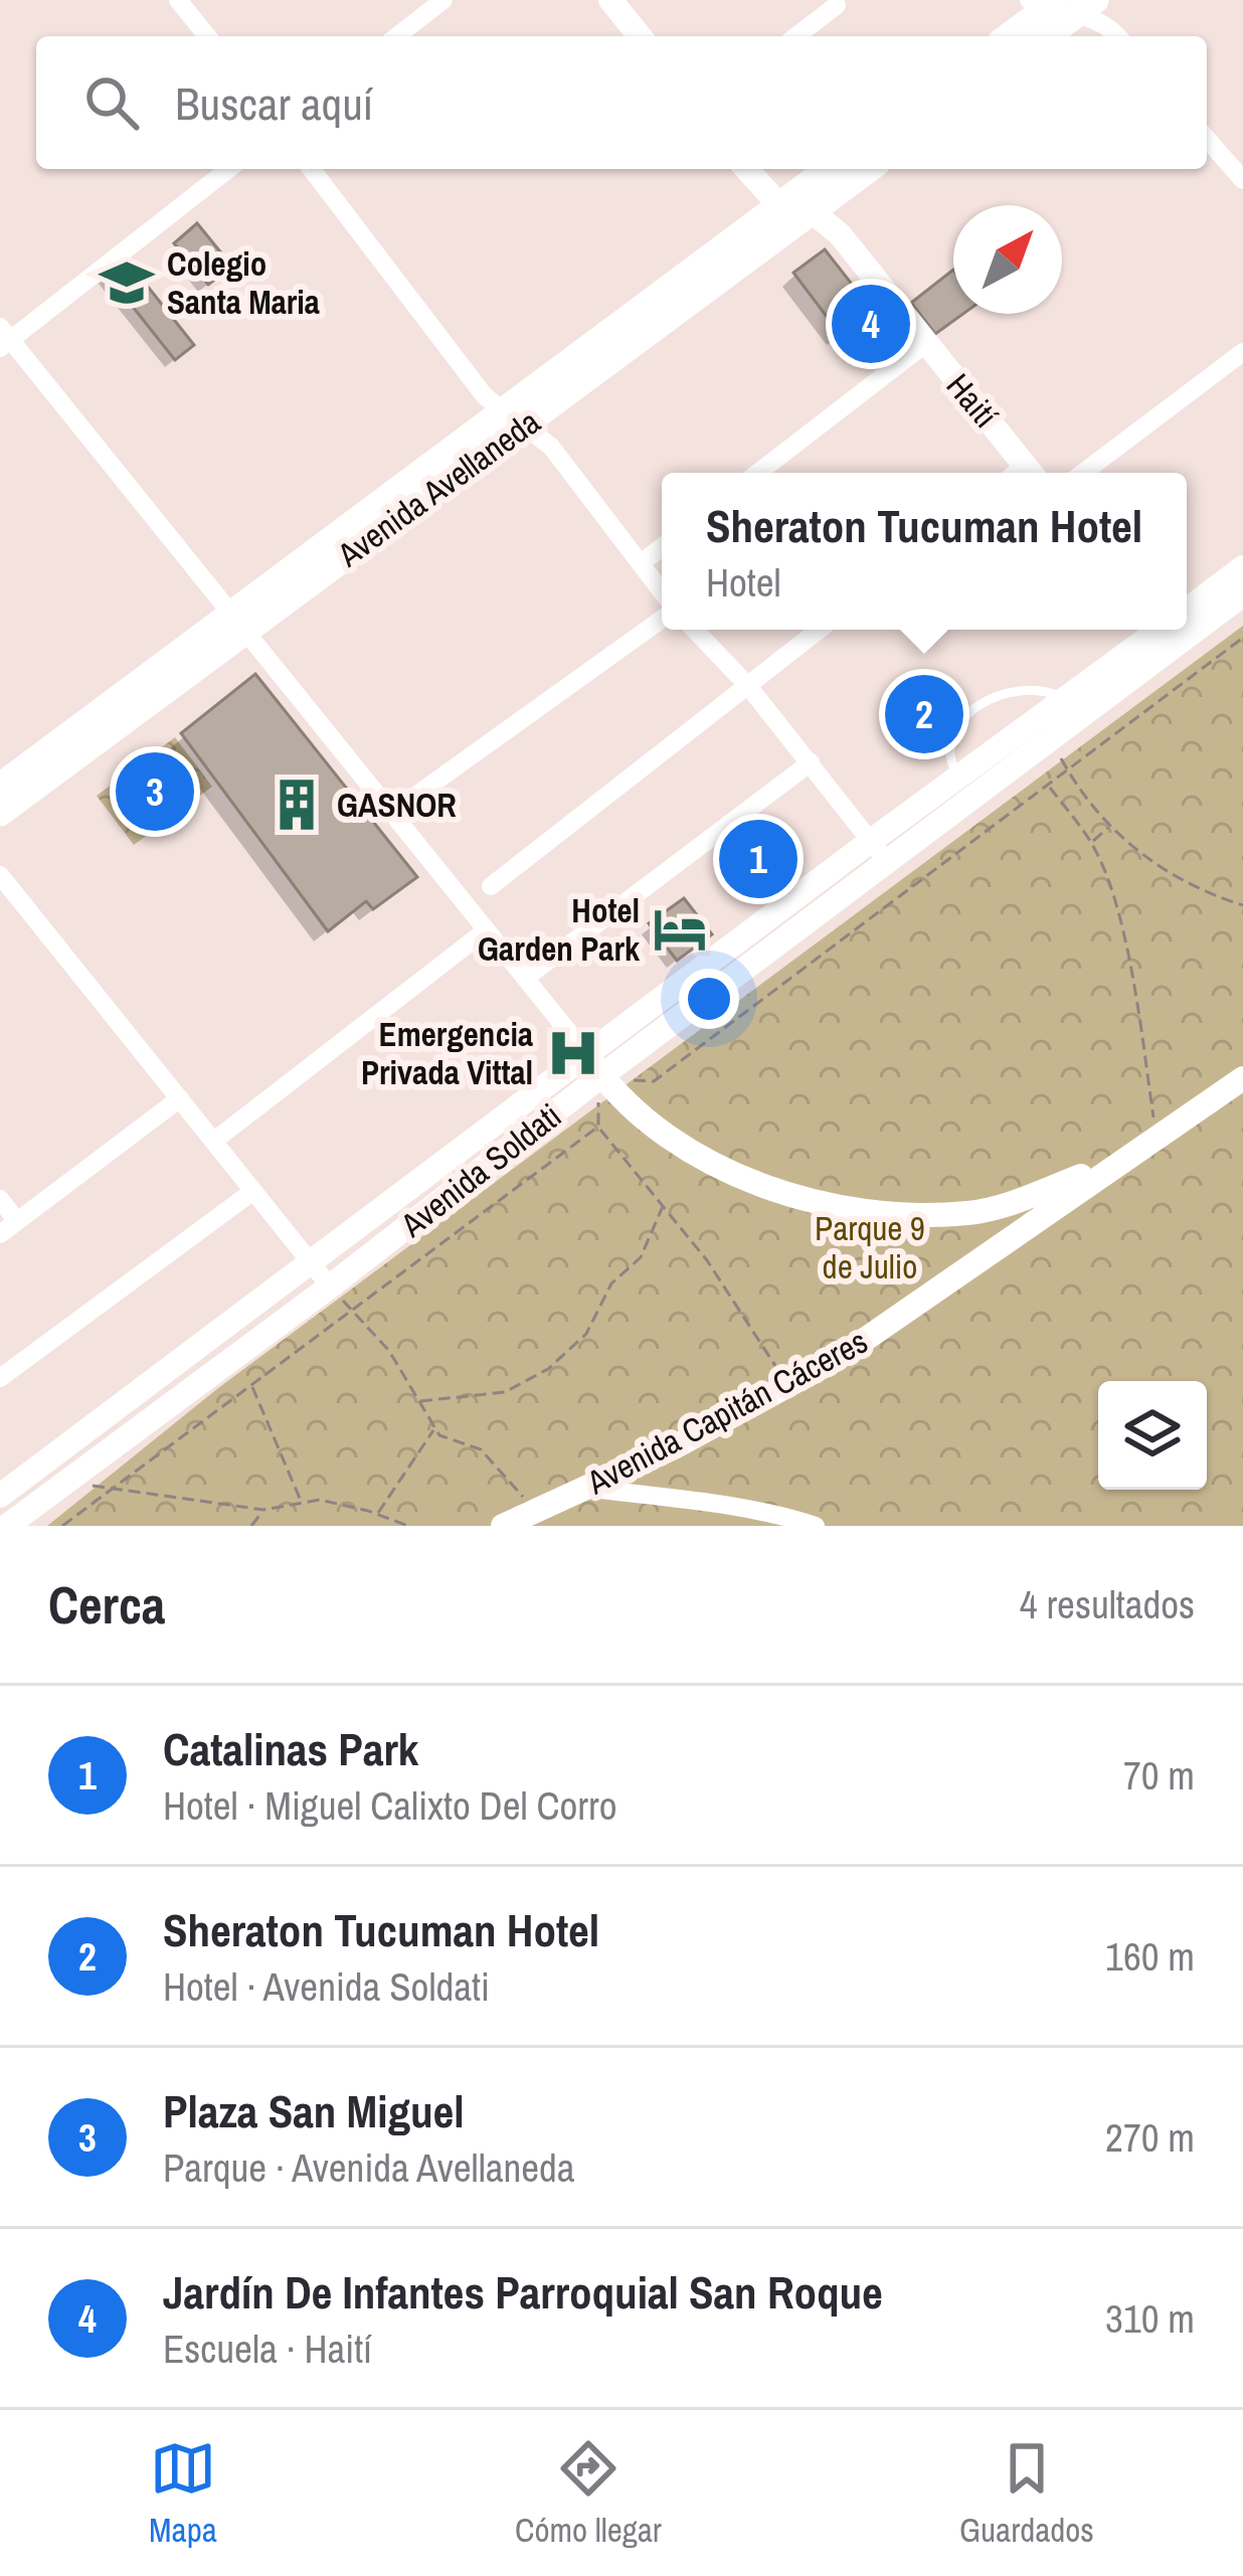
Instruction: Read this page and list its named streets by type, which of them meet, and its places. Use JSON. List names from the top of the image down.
{
  "streets": {
    "main road": [
      "Haití",
      "Avenida Avellaneda",
      "Avenida Soldati",
      "Avenida Capitán Cáceres"
    ]
  },
  "crossings": [
    ["Haití", "Avenida Avellaneda"]
  ],
  "parks": ["Parque 9 de Julio"],
  "places": {
    "school or university": ["Colegio Santa Maria"],
    "building": ["GASNOR"],
    "hotel": ["Hotel Garden Park"],
    "hospital": ["Emergencia Privada Vittal"]
  },
  "north": "top right",
  "page": {
    "search": "Buscar aquí",
    "pins": [
      "4",
      "2",
      "3",
      "1"
    ],
    "popup": ["Sheraton Tucuman Hotel", "Hotel"],
    "heading": ["Cerca", "4 resultados"],
    "list": [
      {
        "mark": "1",
        "name": "Catalinas Park",
        "note": "Hotel · Miguel Calixto Del Corro",
        "value": "70 m"
      },
      {
        "mark": "2",
        "name": "Sheraton Tucuman Hotel",
        "note": "Hotel · Avenida Soldati",
        "value": "160 m"
      },
      {
        "mark": "3",
        "name": "Plaza San Miguel",
        "note": "Parque · Avenida Avellaneda",
        "value": "270 m"
      },
      {
        "mark": "4",
        "name": "Jardín De Infantes Parroquial San Roque",
        "note": "Escuela · Haití",
        "value": "310 m"
      }
    ],
    "nav": ["Mapa", "Cómo llegar", "Guardados"]
  }
}
